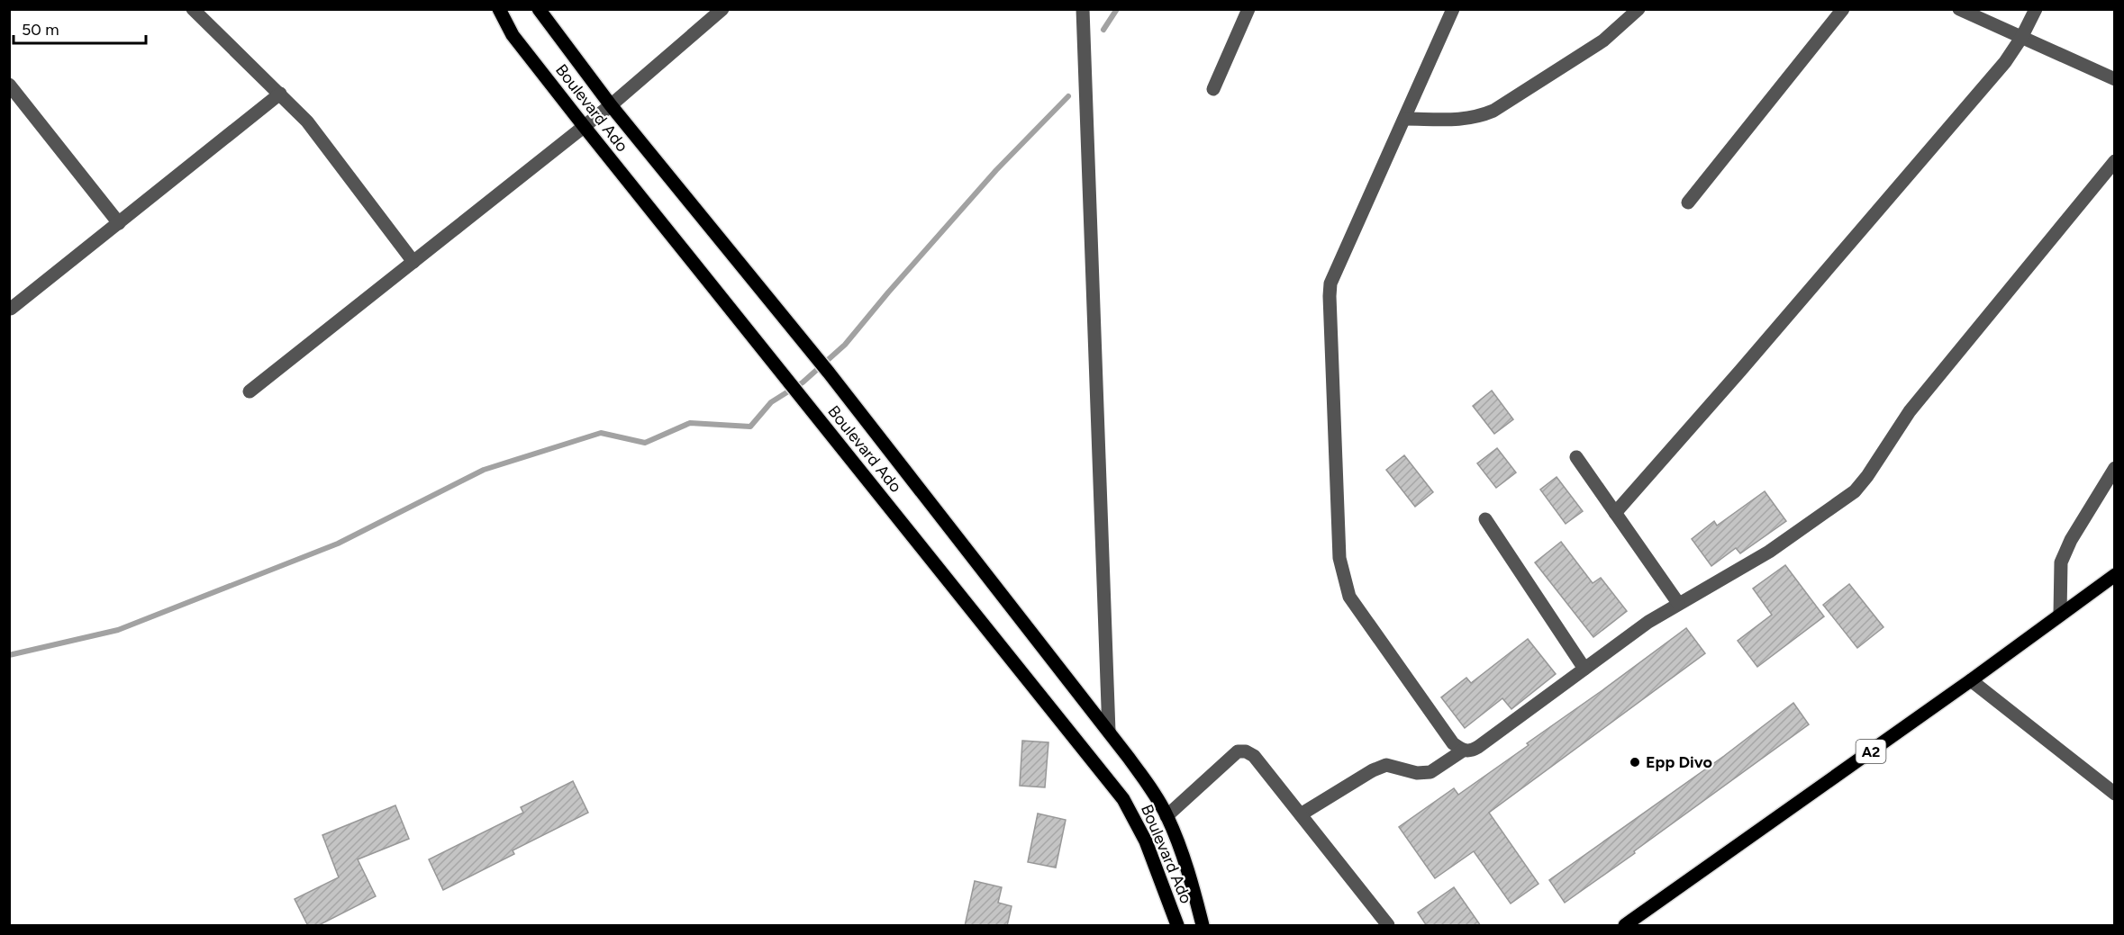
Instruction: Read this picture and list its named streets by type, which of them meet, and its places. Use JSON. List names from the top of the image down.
{
  "streets": {
    "main road": ["Boulevard Ado", "A2"]
  },
  "places": ["Epp Divo"],
  "scale_bar": "50 m"
}
